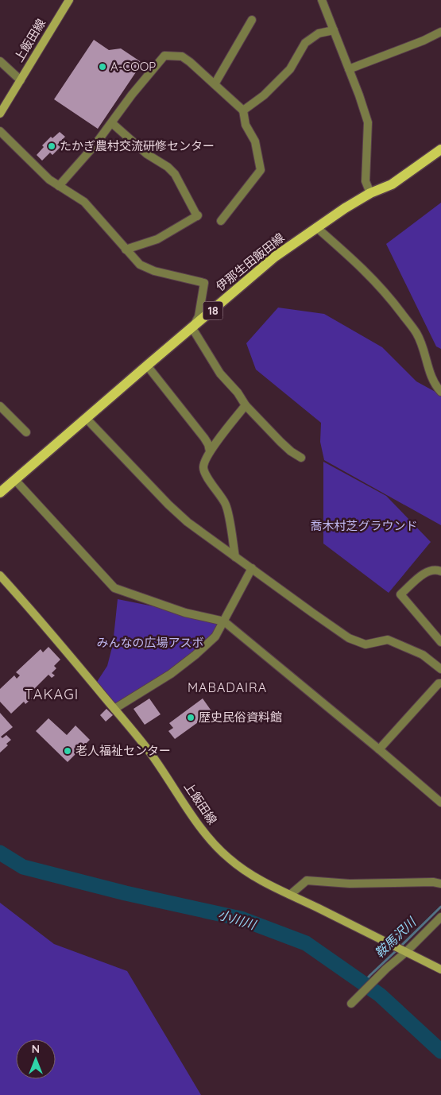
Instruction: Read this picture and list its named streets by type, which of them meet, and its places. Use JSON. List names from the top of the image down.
{
  "streets": {
    "main road": ["上飯田線", "伊那生田飯田線", "18"]
  },
  "districts": ["MABADAIRA", "TAKAGI"],
  "water": ["小川川", "鞍馬沢川"],
  "parks": ["喬木村芝グラウンド", "みんなの広場アスボ"],
  "places": [
    "A-COOP",
    "たかぎ農村交流研修センター",
    "歴史民俗資料館",
    "老人福祉センター"
  ],
  "north": "top"
}
